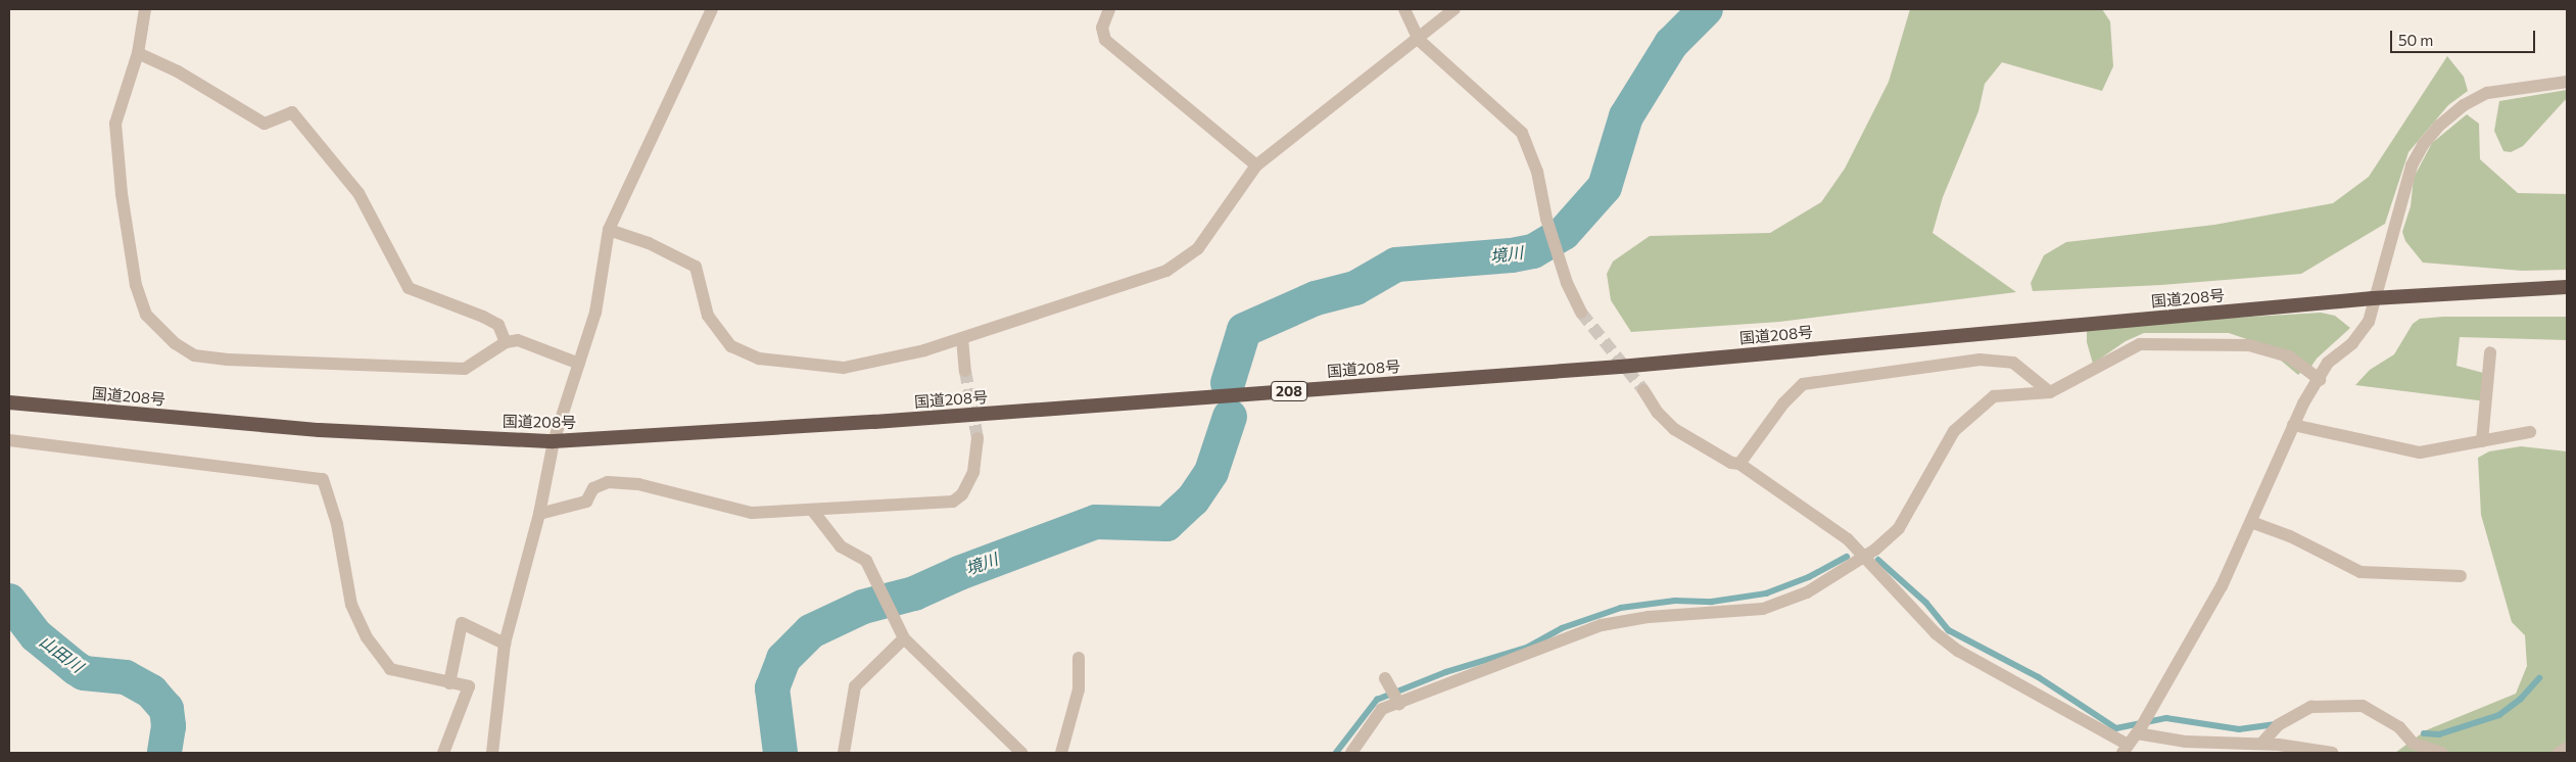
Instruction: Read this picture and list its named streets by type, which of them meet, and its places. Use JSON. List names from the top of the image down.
{
  "streets": {
    "highway": ["国道208号", "208"]
  },
  "water": ["境川", "山田川"],
  "scale_bar": "50 m"
}
